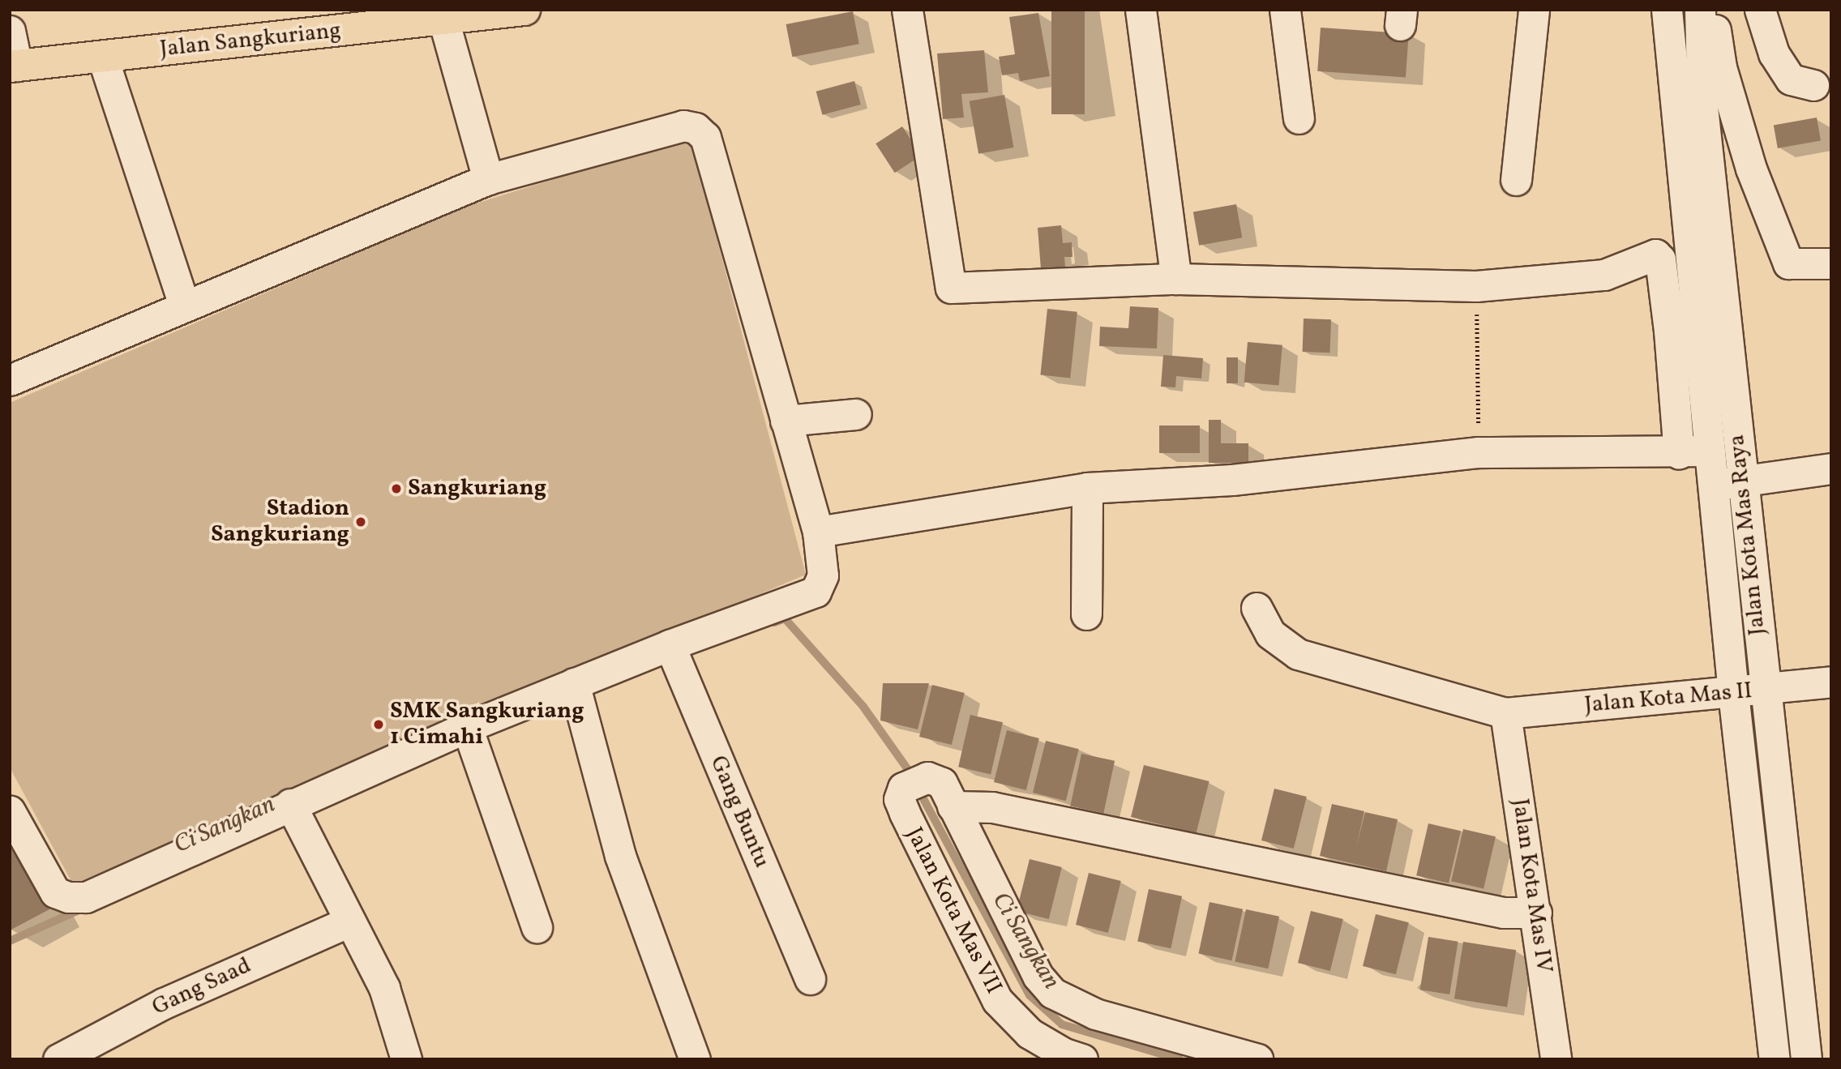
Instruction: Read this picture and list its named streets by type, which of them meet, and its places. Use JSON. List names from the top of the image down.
{
  "streets": {
    "main road": ["Jalan Sangkuriang"],
    "street": [
      "Jalan Kota Mas Raya",
      "Jalan Kota Mas II",
      "Gang Buntu",
      "Jalan Kota Mas IV",
      "Jalan Kota Mas VII",
      "Gang Saad"
    ]
  },
  "crossings": [
    ["Jalan Kota Mas Raya", "Jalan Kota Mas II"],
    ["Jalan Kota Mas II", "Jalan Kota Mas IV"]
  ],
  "water": ["Ci Sangkan"],
  "places": ["Sangkuriang", "Stadion Sangkuriang", "SMK Sangkuriang 1 Cimahi"]
}
